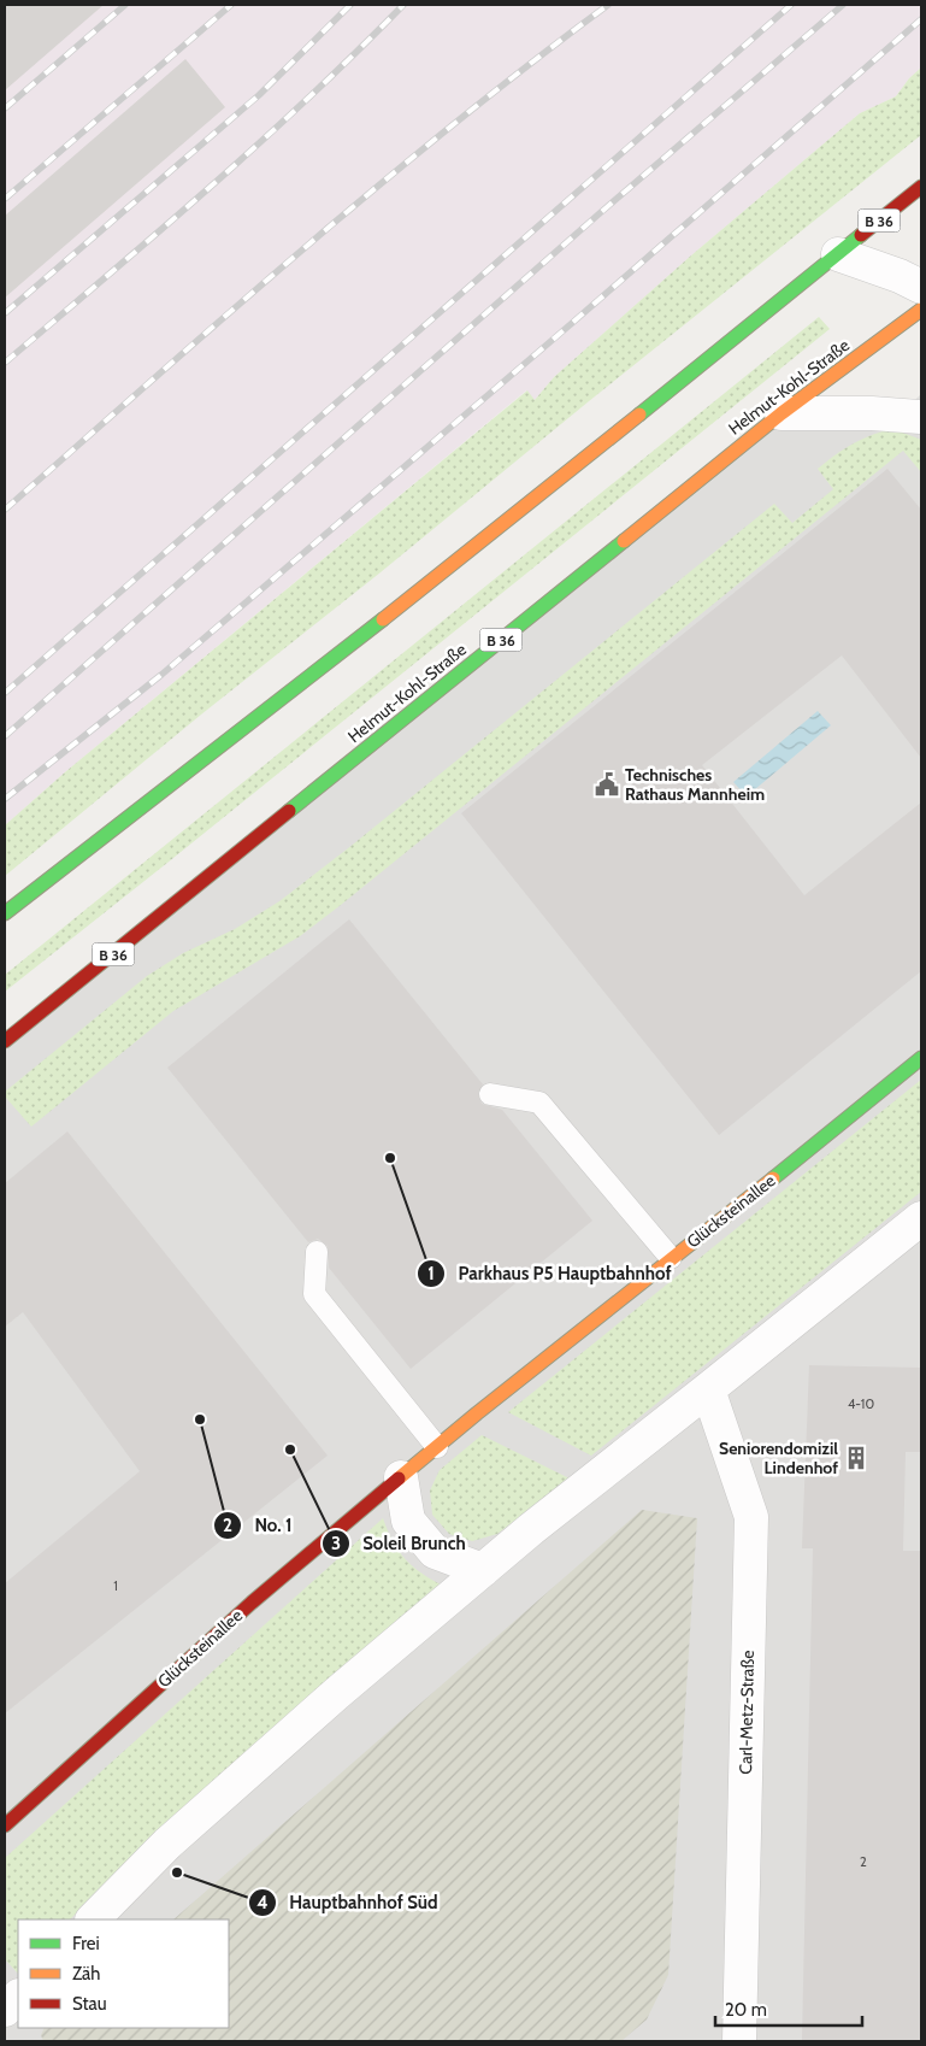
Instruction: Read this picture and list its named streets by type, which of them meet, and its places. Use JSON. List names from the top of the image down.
{
  "streets": {
    "main road": ["B 36", "Helmut-Kohl-Straße", "Glücksteinallee"],
    "street": ["Carl-Metz-Straße"]
  },
  "places": {
    "public building": ["Technisches Rathaus Mannheim"],
    "other": [
      "Parkhaus P5 Hauptbahnhof",
      "No. 1",
      "Soleil Brunch",
      "Hauptbahnhof Süd"
    ],
    "building": ["Seniorendomizil Lindenhof"]
  },
  "house_numbers": ["4-10", "1", "2"],
  "legend": ["Frei", "Zäh", "Stau"],
  "scale_bar": "20 m"
}
